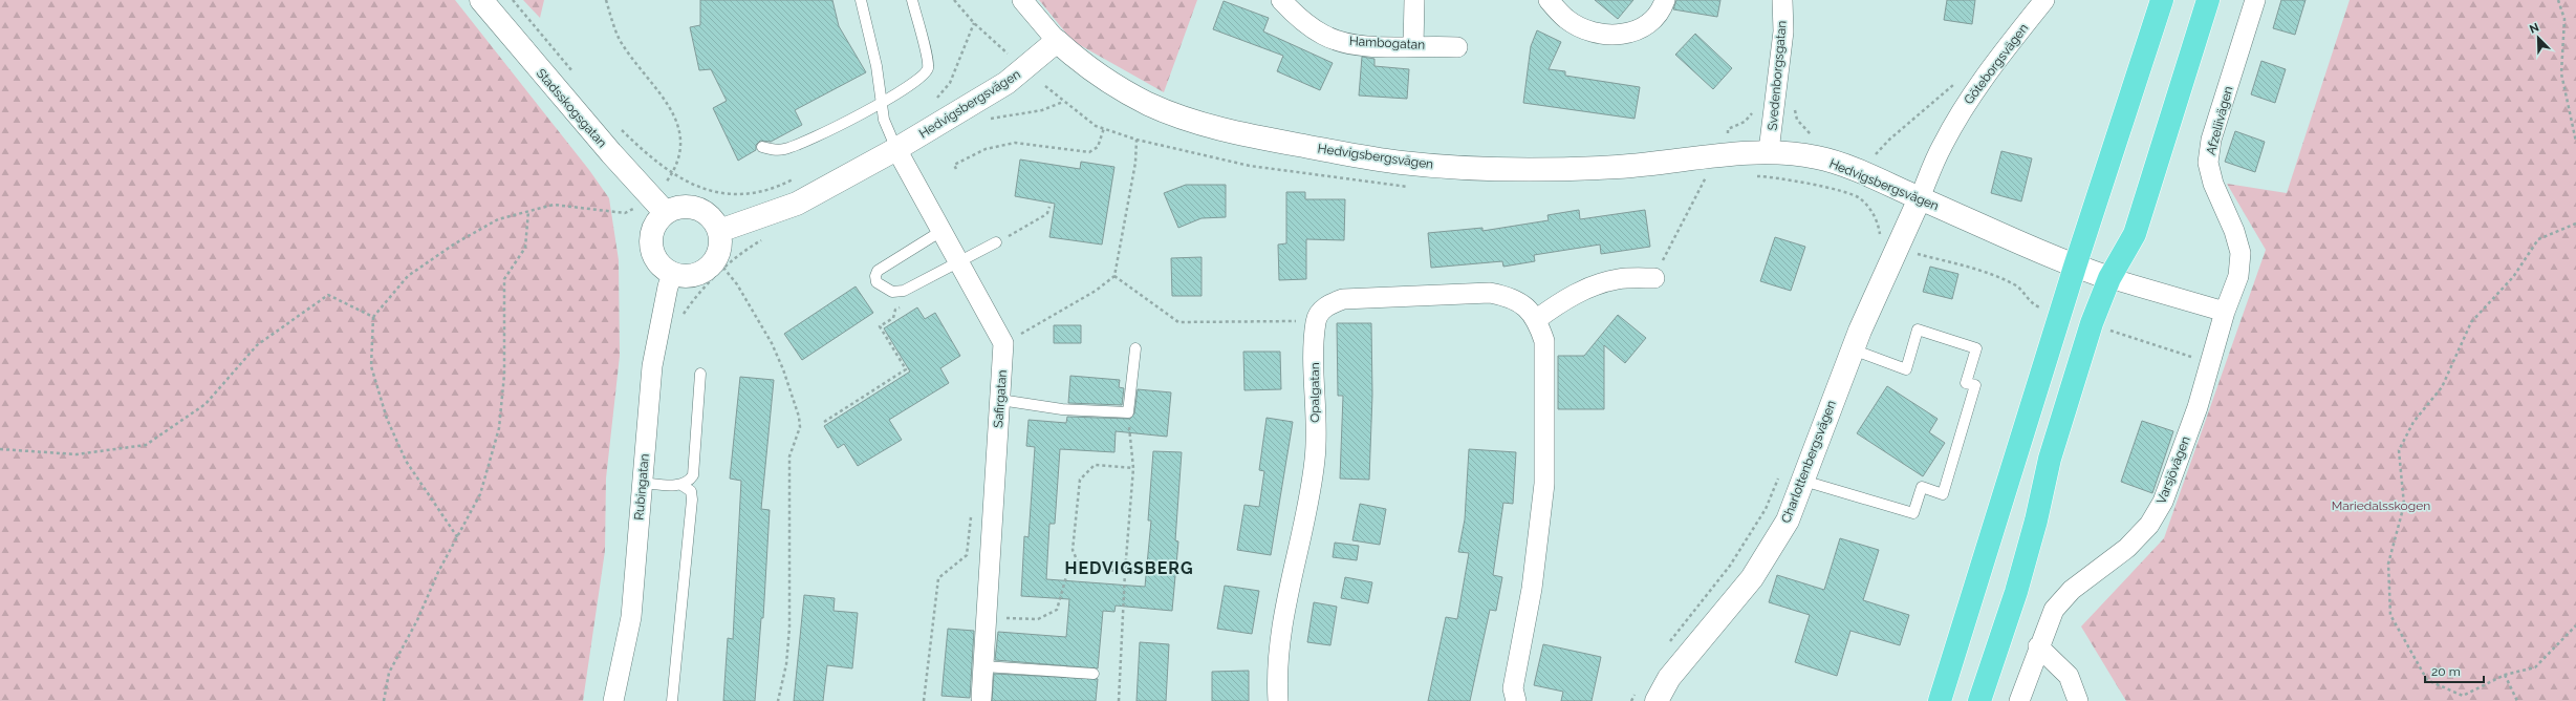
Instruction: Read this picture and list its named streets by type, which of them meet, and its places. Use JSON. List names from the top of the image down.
{
  "streets": {
    "street": [
      "Hambogatan",
      "Göteborgsvägen",
      "Svedenborgsgatan",
      "Hedvigsbergsvägen",
      "Stadsskogsgatan",
      "Afzeliivägen",
      "Opalgatan",
      "Safirgatan",
      "Charlottenbergsvägen",
      "Varsjövägen",
      "Rubingatan"
    ]
  },
  "crossings": [
    ["Göteborgsvägen", "Hedvigsbergsvägen"],
    ["Göteborgsvägen", "Charlottenbergsvägen"],
    ["Svedenborgsgatan", "Hedvigsbergsvägen"],
    ["Hedvigsbergsvägen", "Stadsskogsgatan"],
    ["Hedvigsbergsvägen", "Safirgatan"],
    ["Hedvigsbergsvägen", "Charlottenbergsvägen"],
    ["Hedvigsbergsvägen", "Rubingatan"],
    ["Stadsskogsgatan", "Rubingatan"],
    ["Afzeliivägen", "Varsjövägen"]
  ],
  "districts": ["HEDVIGSBERG"],
  "parks": ["Mariedalsskogen"],
  "scale_bar": "20 m",
  "north": "top left"
}
